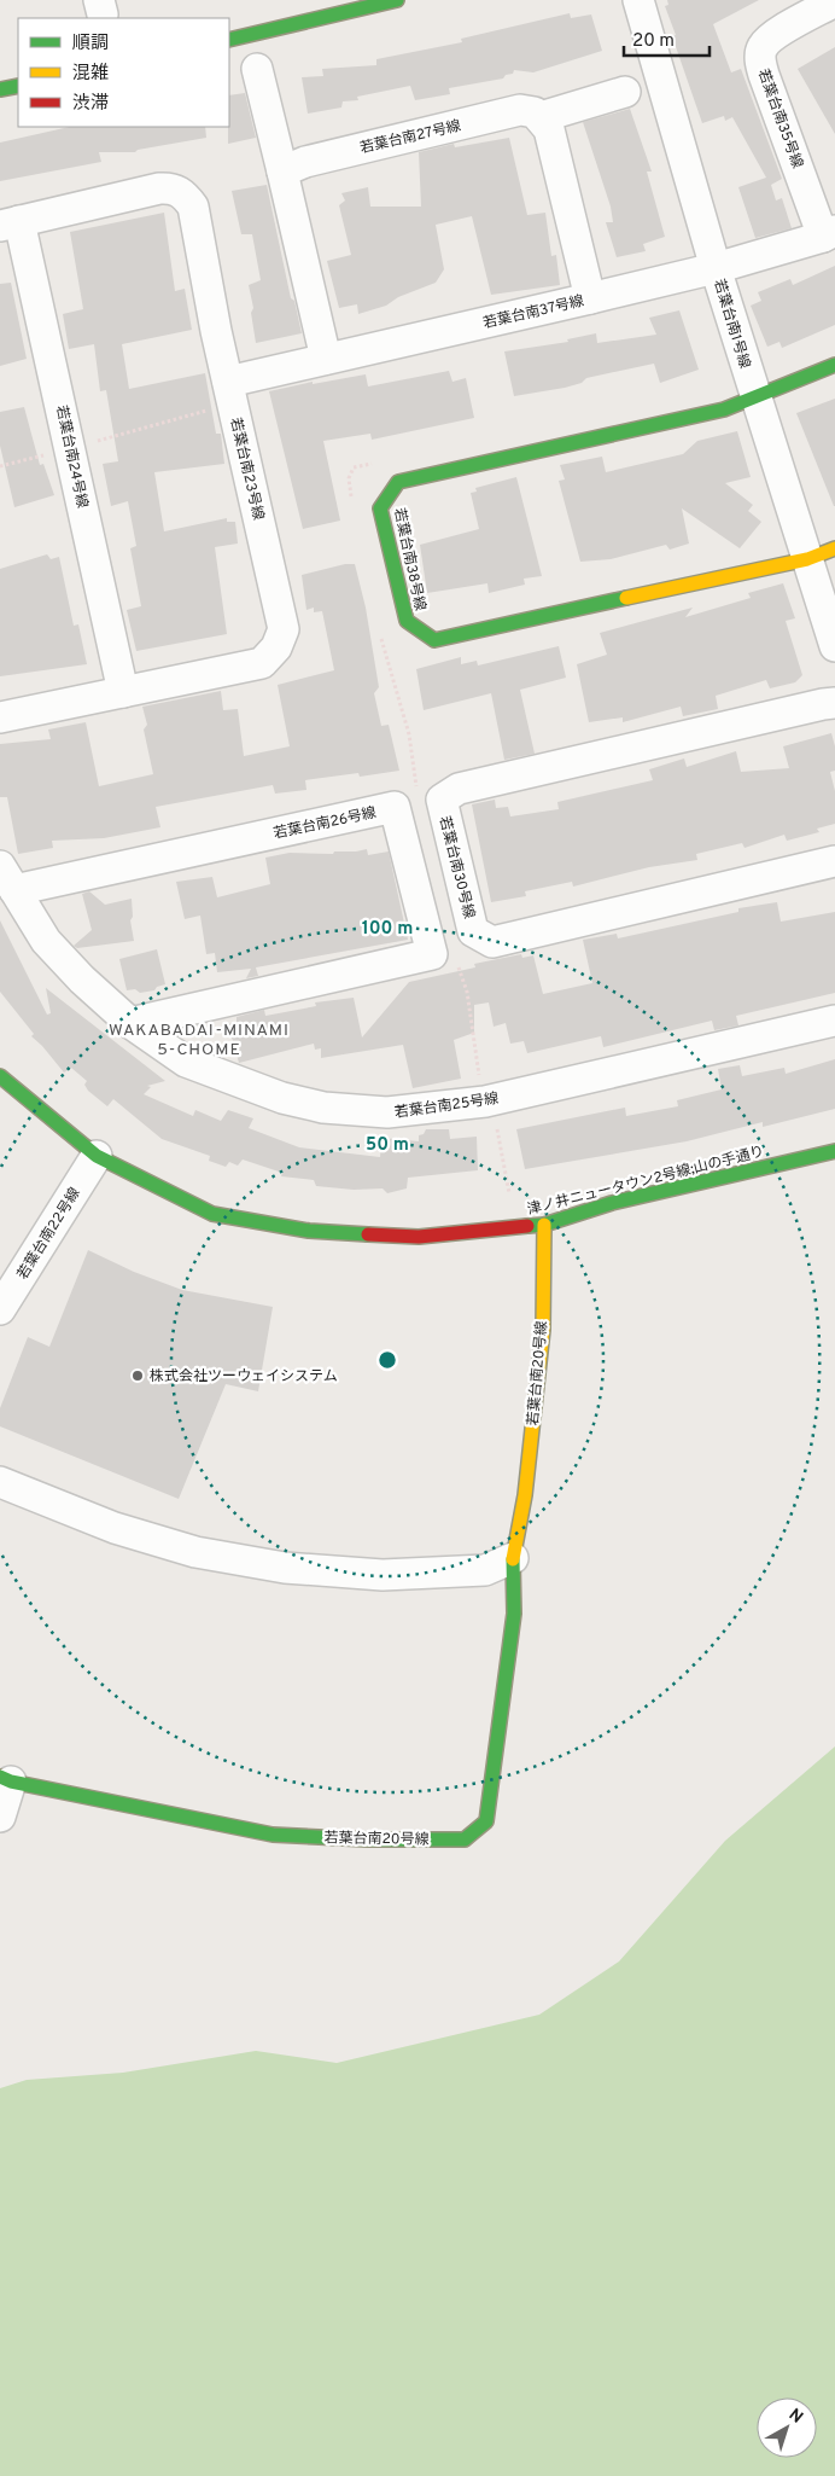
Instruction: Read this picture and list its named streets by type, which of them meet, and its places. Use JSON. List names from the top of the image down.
{
  "streets": {
    "street": [
      "若葉台南35号線",
      "若葉台南27号線",
      "若葉台南37号線",
      "若葉台南1号線",
      "若葉台南24号線",
      "若葉台南23号線",
      "若葉台南38号線",
      "若葉台南26号線",
      "若葉台南30号線",
      "若葉台南25号線",
      "津ノ井ニュータウン2号線;山の手通り",
      "若葉台南22号線",
      "若葉台南20号線"
    ]
  },
  "crossings": [
    ["若葉台南35号線", "若葉台南37号線"],
    ["若葉台南37号線", "若葉台南1号線"],
    ["若葉台南37号線", "若葉台南23号線"],
    ["若葉台南1号線", "若葉台南38号線"],
    ["若葉台南24号線", "若葉台南23号線"],
    ["若葉台南26号線", "若葉台南25号線"],
    ["津ノ井ニュータウン2号線;山の手通り", "若葉台南22号線"],
    ["津ノ井ニュータウン2号線;山の手通り", "若葉台南20号線"]
  ],
  "districts": ["WAKABADAI-MINAMI 5-CHOME"],
  "places": ["株式会社ツーウェイシステム"],
  "legend": ["順調", "混雑", "渋滞"],
  "scale_bar": "20 m",
  "north": "top right",
  "rings": ["100 m", "50 m"]
}
